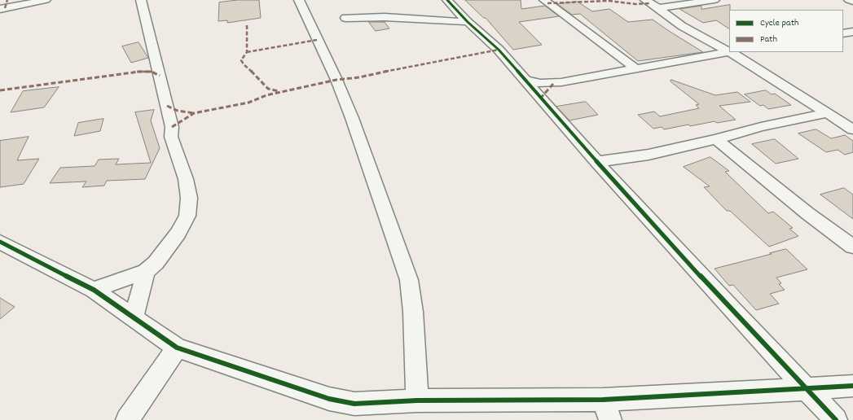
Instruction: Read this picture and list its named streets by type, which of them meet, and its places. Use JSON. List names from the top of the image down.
{
  "legend": ["Cycle path", "Path"]
}
